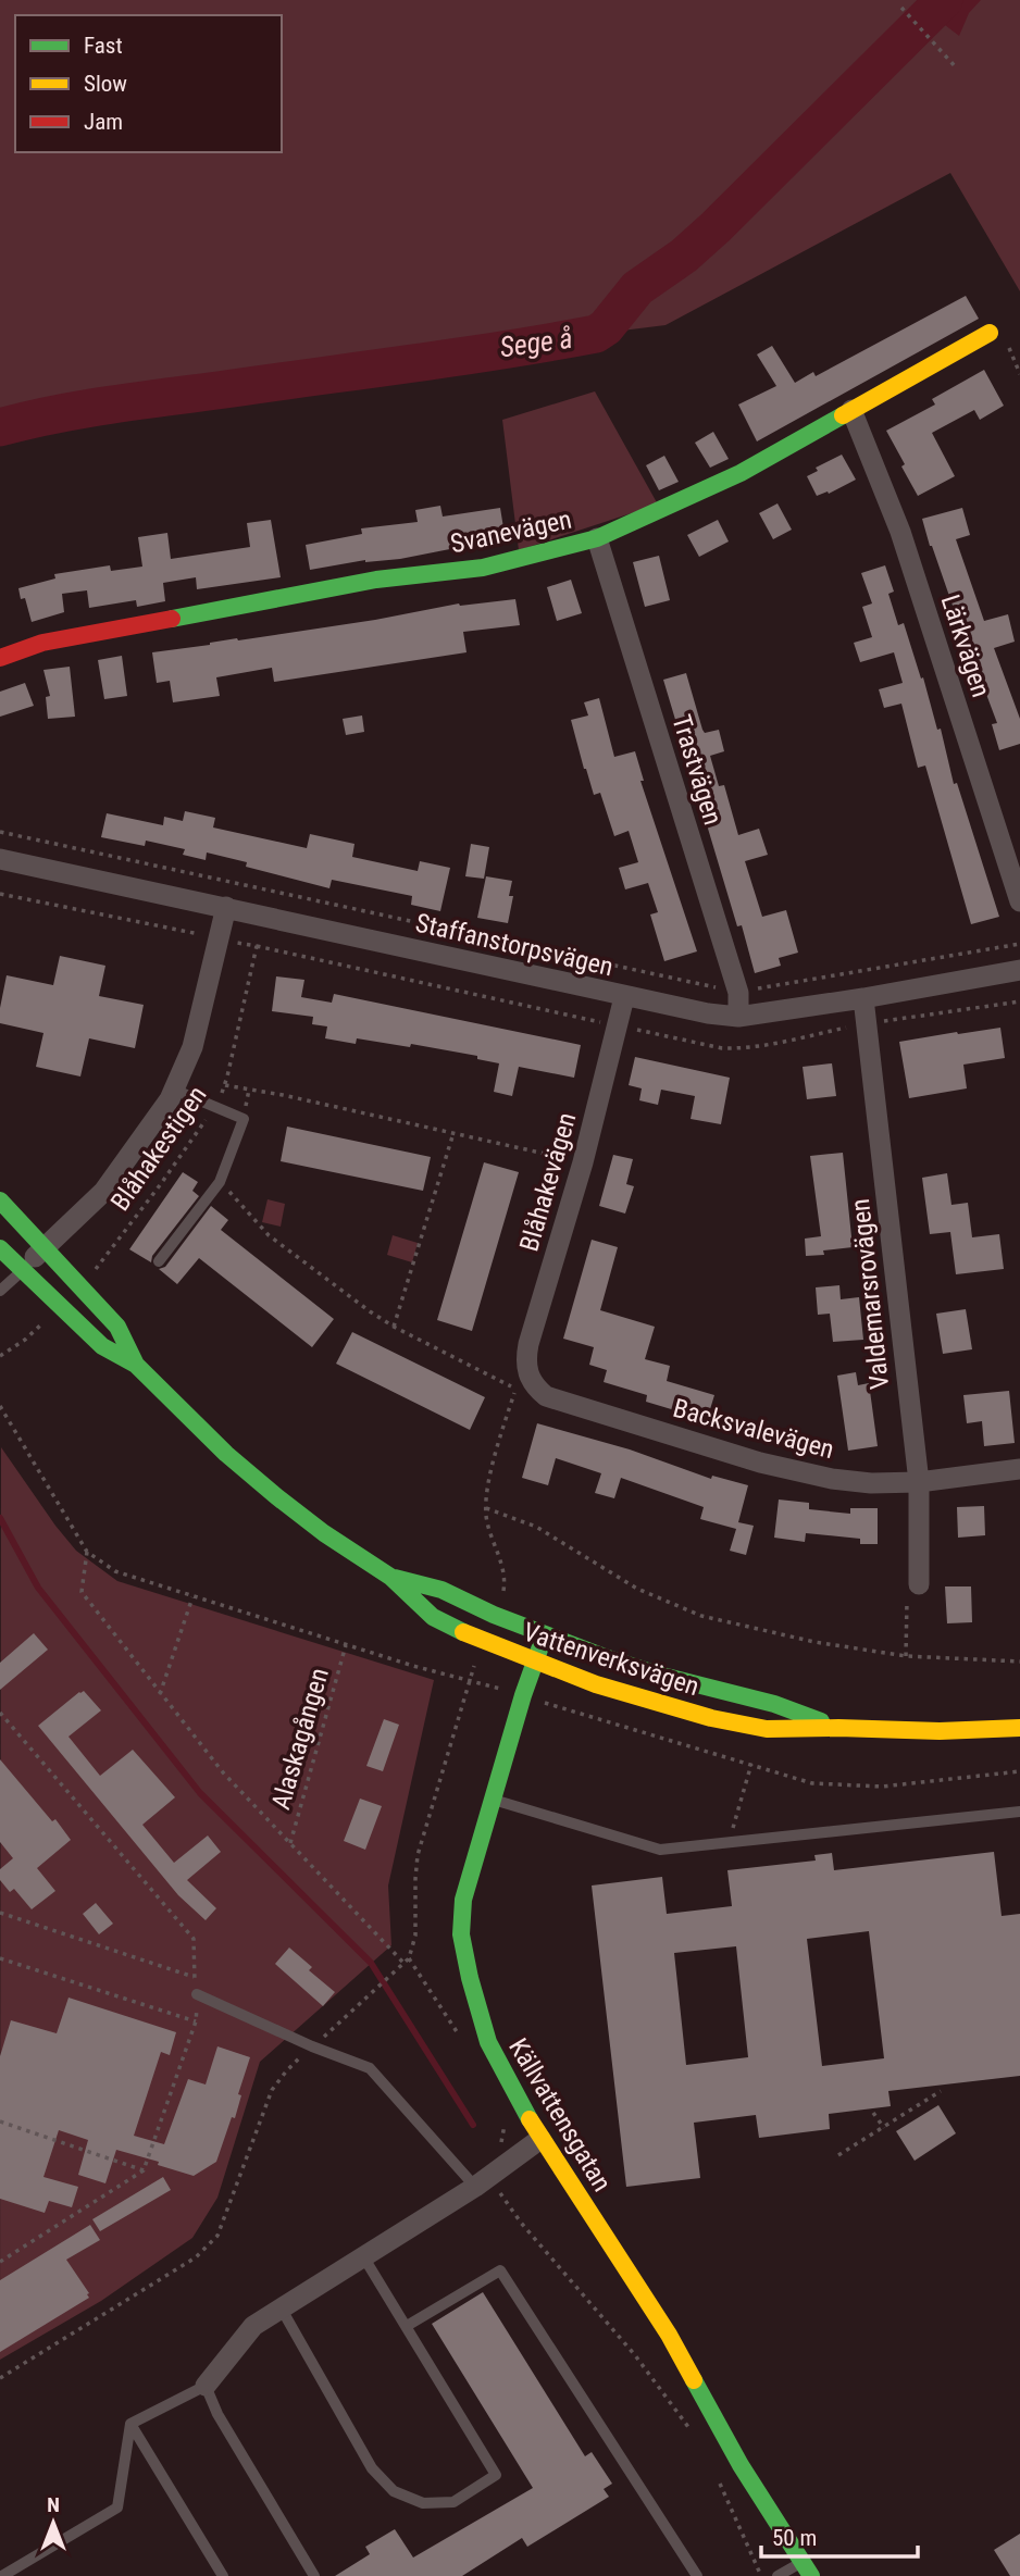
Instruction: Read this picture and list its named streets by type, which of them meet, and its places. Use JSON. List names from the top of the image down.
{
  "streets": {
    "street": [
      "Svanevägen",
      "Lärkvägen",
      "Trastvägen",
      "Staffanstorpsvägen",
      "Blåhakevägen",
      "Valdemarsrovägen",
      "Backsvalevägen",
      "Vattenverksvägen",
      "Källvattensgatan"
    ],
    "path": ["Blåhakestigen", "Alaskagången"]
  },
  "crossings": [
    ["Svanevägen", "Lärkvägen"],
    ["Svanevägen", "Trastvägen"],
    ["Trastvägen", "Staffanstorpsvägen"],
    ["Staffanstorpsvägen", "Blåhakevägen"],
    ["Staffanstorpsvägen", "Valdemarsrovägen"],
    ["Blåhakestigen", "Vattenverksvägen"],
    ["Blåhakevägen", "Backsvalevägen"],
    ["Valdemarsrovägen", "Backsvalevägen"],
    ["Vattenverksvägen", "Källvattensgatan"]
  ],
  "water": ["Sege å"],
  "legend": ["Fast", "Slow", "Jam"],
  "scale_bar": "50 m",
  "north": "top"
}
